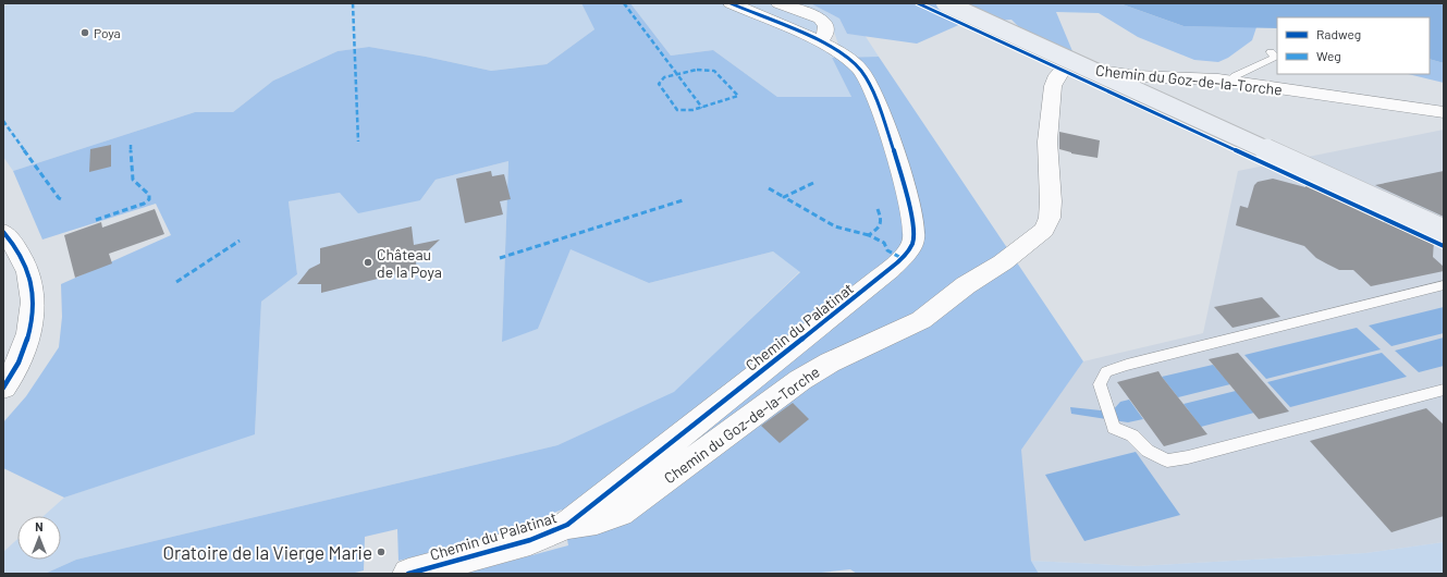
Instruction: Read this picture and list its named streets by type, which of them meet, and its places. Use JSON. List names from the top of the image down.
{
  "streets": {
    "street": ["Chemin du Goz-de-la-Torche", "Chemin du Palatinat"]
  },
  "crossings": [
    ["Chemin du Goz-de-la-Torche", "Chemin du Palatinat"]
  ],
  "places": ["Poya", "Château de la Poya", "Oratoire de la Vierge Marie"],
  "legend": ["Radweg", "Weg"],
  "north": "top"
}
